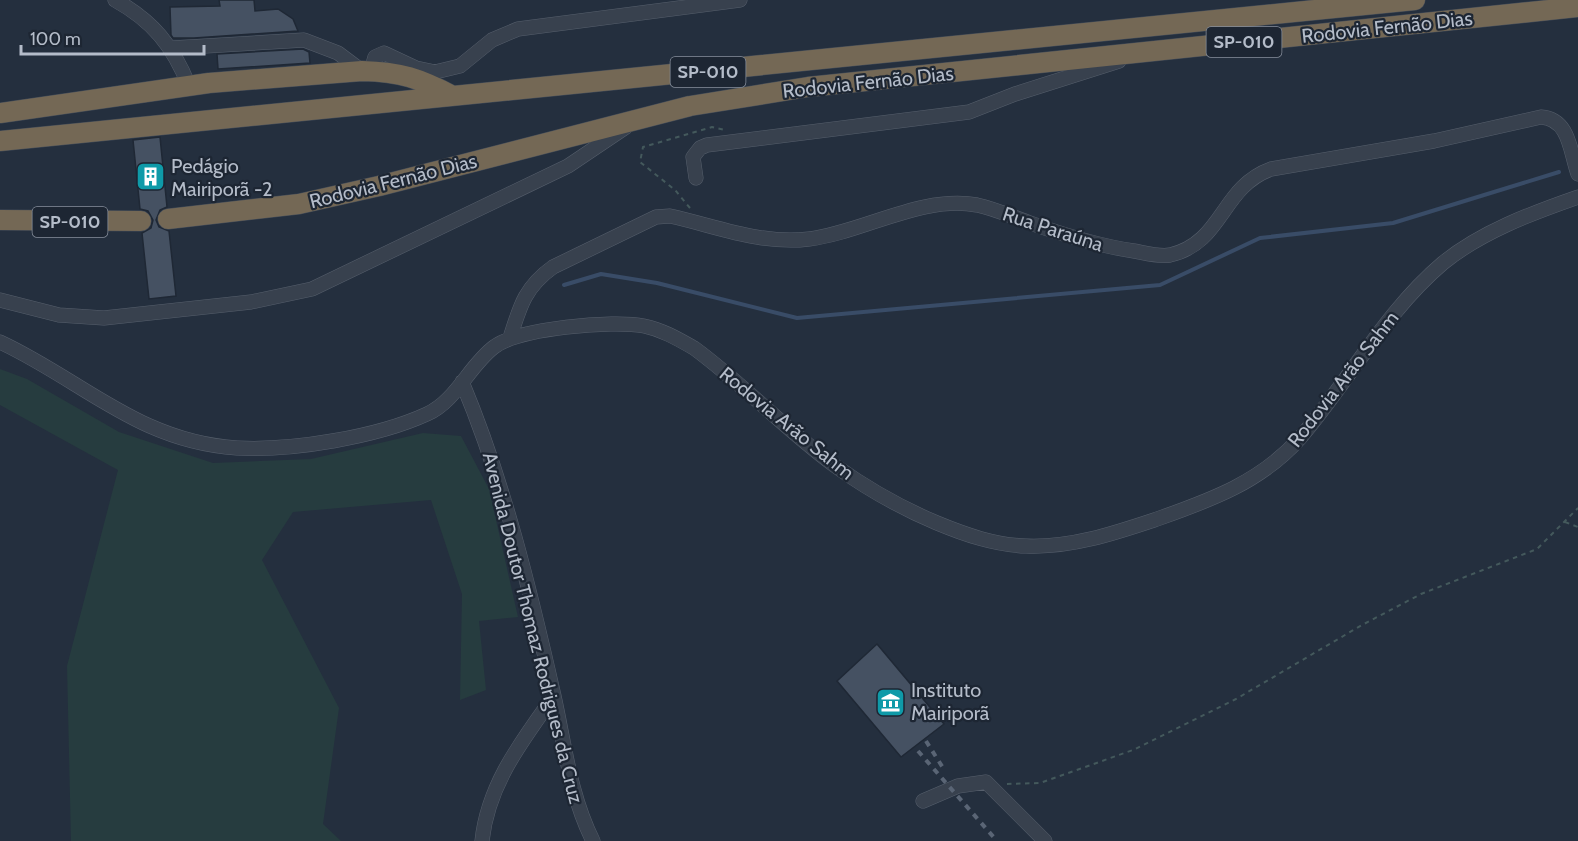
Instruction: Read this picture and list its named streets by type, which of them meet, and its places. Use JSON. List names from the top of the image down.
{
  "streets": {
    "highway": ["Rodovia Fernão Dias", "SP-010"],
    "street": ["Rua Paraúna", "Rodovia Arão Sahm", "Avenida Doutor Thomaz Rodrigues da Cruz"]
  },
  "crossings": [
    ["Rua Paraúna", "Rodovia Arão Sahm"],
    ["Rodovia Arão Sahm", "Avenida Doutor Thomaz Rodrigues da Cruz"]
  ],
  "places": {
    "building": ["Pedágio Mairiporã -2"],
    "museum": ["Instituto Mairiporã"]
  },
  "scale_bar": "100 m"
}
